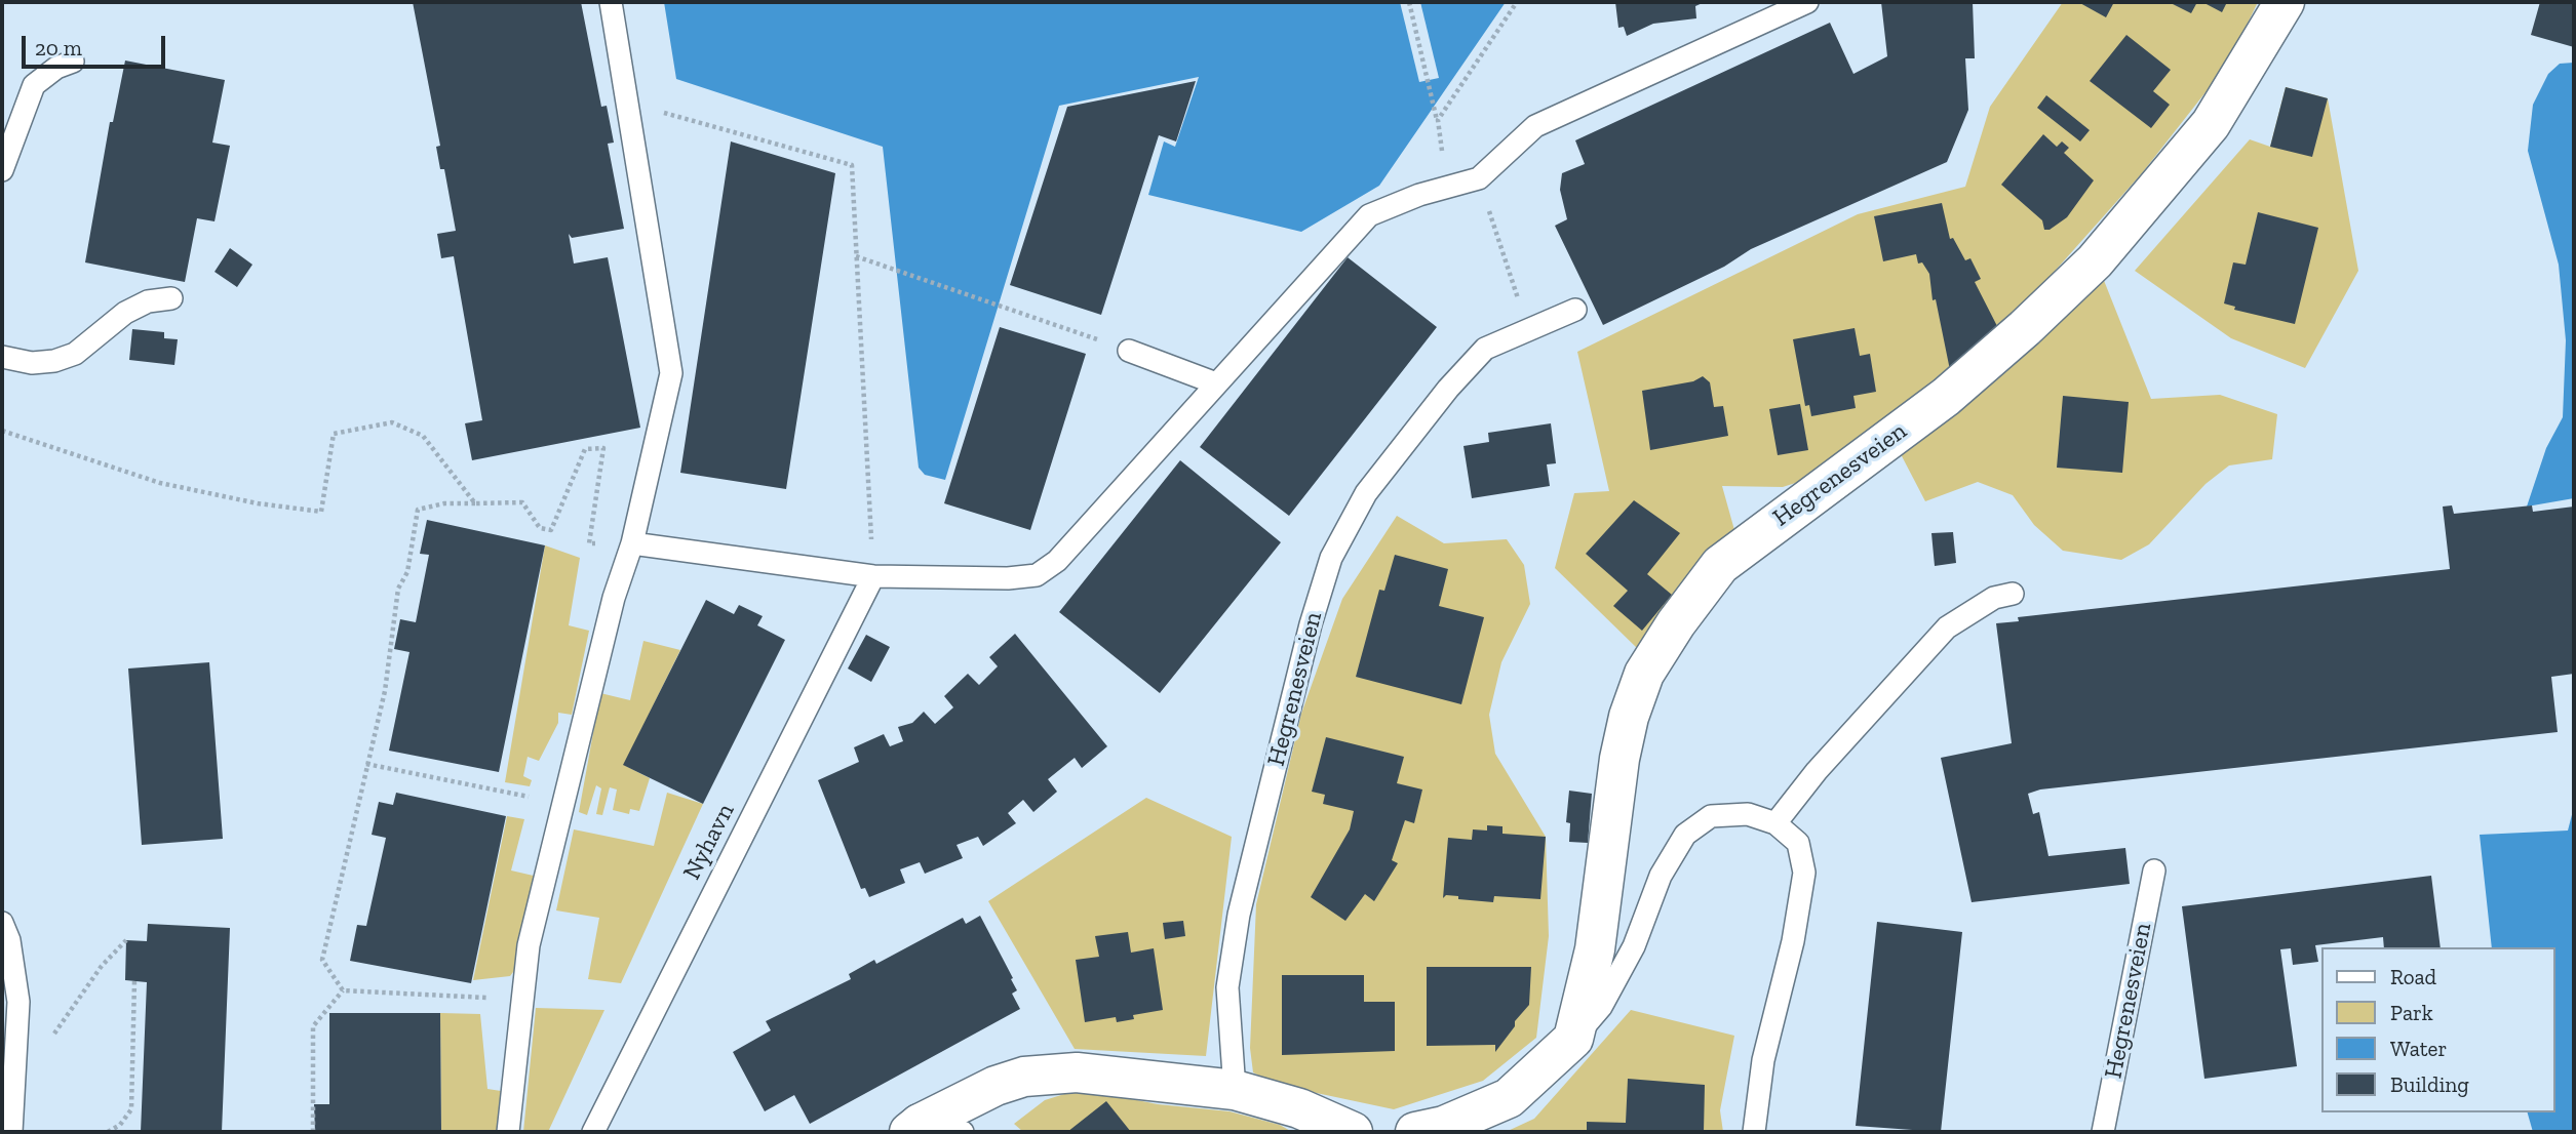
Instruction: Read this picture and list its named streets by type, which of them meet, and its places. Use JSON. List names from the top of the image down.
{
  "streets": {
    "street": ["Hegrenesveien"],
    "lane": ["Nyhavn"]
  },
  "legend": [
    "Road",
    "Park",
    "Water",
    "Building"
  ],
  "scale_bar": "20 m"
}
